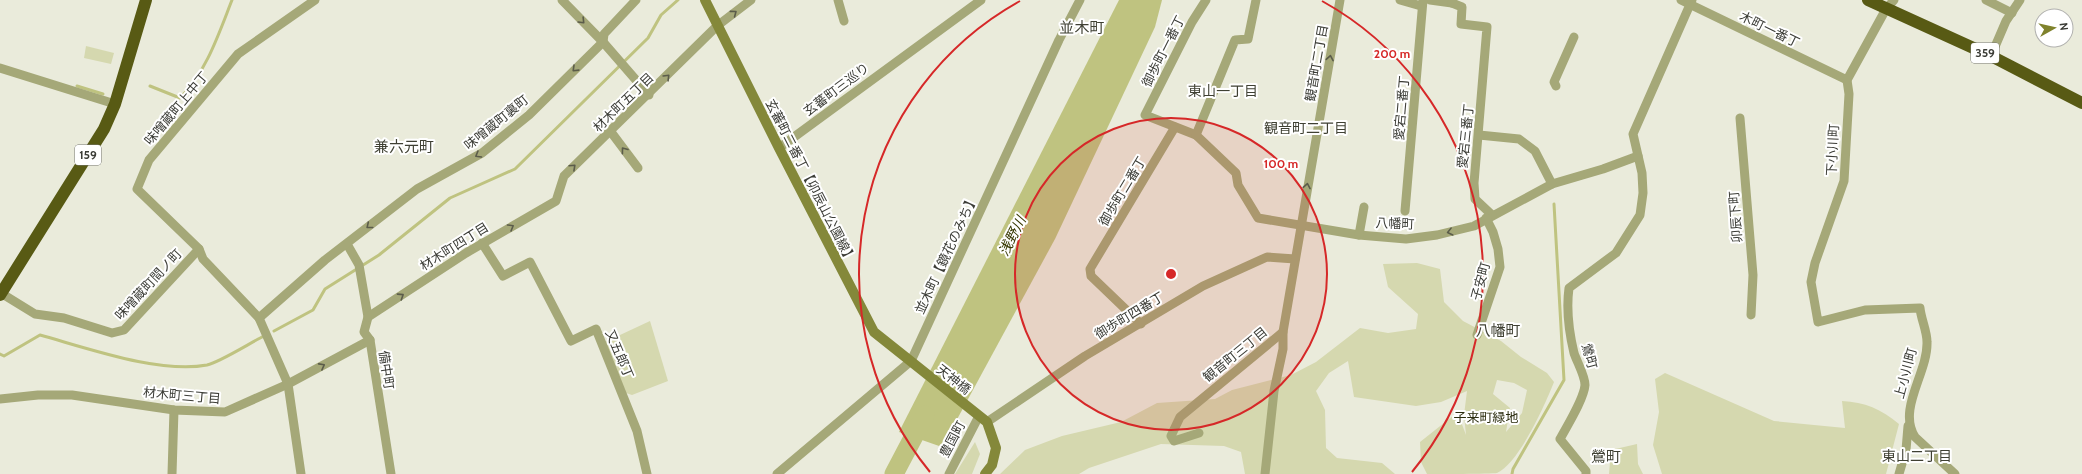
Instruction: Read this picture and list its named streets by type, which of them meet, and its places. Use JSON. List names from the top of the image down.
{
  "streets": {
    "highway": ["359", "159"],
    "street": [
      "木町一番丁",
      "御歩町一番丁",
      "観音町二丁目",
      "玄蕃町三巡り",
      "材木町五丁目",
      "味噌蔵町上中丁",
      "愛宕二番丁",
      "味噌蔵町裏町",
      "愛宕三番丁",
      "下小川町",
      "玄蕃町二番丁【卯辰山公園線】",
      "御歩町二番丁",
      "卯辰下町",
      "八幡町",
      "材木町四丁目",
      "並木町【鏡花のみち】",
      "子安町",
      "味噌蔵町間ノ町",
      "御歩町四番丁",
      "又五郎丁",
      "観音町三丁目",
      "鶯町",
      "備中町",
      "上小川町",
      "天神橋",
      "材木町三丁目",
      "豊国町"
    ]
  },
  "crossings": [
    ["木町一番丁", "下小川町"],
    ["御歩町一番丁", "御歩町二番丁"],
    ["観音町二丁目", "八幡町"],
    ["観音町二丁目", "観音町三丁目"],
    ["玄蕃町三巡り", "玄蕃町二番丁【卯辰山公園線】"],
    ["材木町五丁目", "玄蕃町二番丁【卯辰山公園線】"],
    ["材木町五丁目", "材木町四丁目"],
    ["味噌蔵町上中丁", "味噌蔵町間ノ町"],
    ["味噌蔵町裏町", "備中町"],
    ["愛宕三番丁", "八幡町"],
    ["愛宕三番丁", "子安町"],
    ["下小川町", "上小川町"],
    ["159", "味噌蔵町間ノ町"],
    ["玄蕃町二番丁【卯辰山公園線】", "並木町【鏡花のみち】"],
    ["玄蕃町二番丁【卯辰山公園線】", "天神橋"],
    ["御歩町二番丁", "御歩町四番丁"],
    ["八幡町", "子安町"],
    ["八幡町", "観音町三丁目"],
    ["八幡町", "鶯町"],
    ["材木町四丁目", "又五郎丁"],
    ["材木町四丁目", "備中町"],
    ["並木町【鏡花のみち】", "天神橋"],
    ["御歩町四番丁", "観音町三丁目"],
    ["御歩町四番丁", "天神橋"],
    ["御歩町四番丁", "豊国町"],
    ["備中町", "材木町三丁目"],
    ["天神橋", "豊国町"]
  ],
  "one_way": [
    "観音町二丁目",
    "材木町五丁目",
    "味噌蔵町裏町",
    "材木町四丁目"
  ],
  "districts": [
    "並木町",
    "東山一丁目",
    "観音町二丁目",
    "兼六元町",
    "八幡町",
    "東山二丁目",
    "鶯町"
  ],
  "water": ["浅野川"],
  "parks": ["子来町緑地"],
  "north": "right",
  "rings": ["200 m", "100 m"]
}
